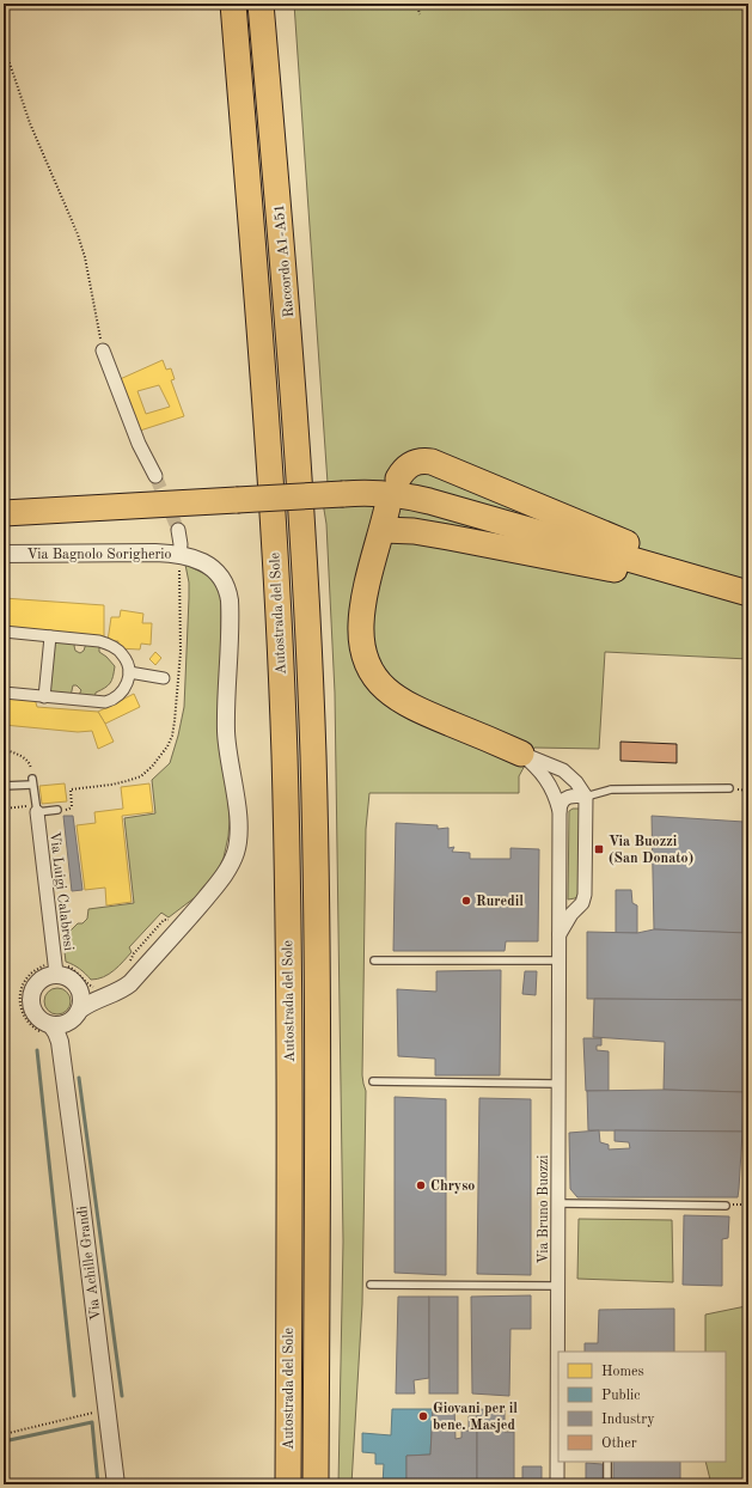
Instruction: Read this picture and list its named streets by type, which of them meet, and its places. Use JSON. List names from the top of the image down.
{
  "streets": {
    "highway": ["Raccordo A1-A51", "Autostrada del Sole"],
    "street": [
      "Via Bagnolo Sorigherio",
      "Via Luigi Calabresi",
      "Via Bruno Buozzi",
      "Via Achille Grandi"
    ]
  },
  "crossings": [
    ["Raccordo A1-A51", "Autostrada del Sole"],
    ["Via Bagnolo Sorigherio", "Via Luigi Calabresi"],
    ["Via Bagnolo Sorigherio", "Via Achille Grandi"],
    ["Via Luigi Calabresi", "Via Achille Grandi"]
  ],
  "places": {
    "transit": ["Via Buozzi (San Donato)"],
    "other": ["Ruredil", "Chryso", "Giovani per il bene. Masjed"]
  },
  "legend": [
    "Homes",
    "Public",
    "Industry",
    "Other"
  ]
}
